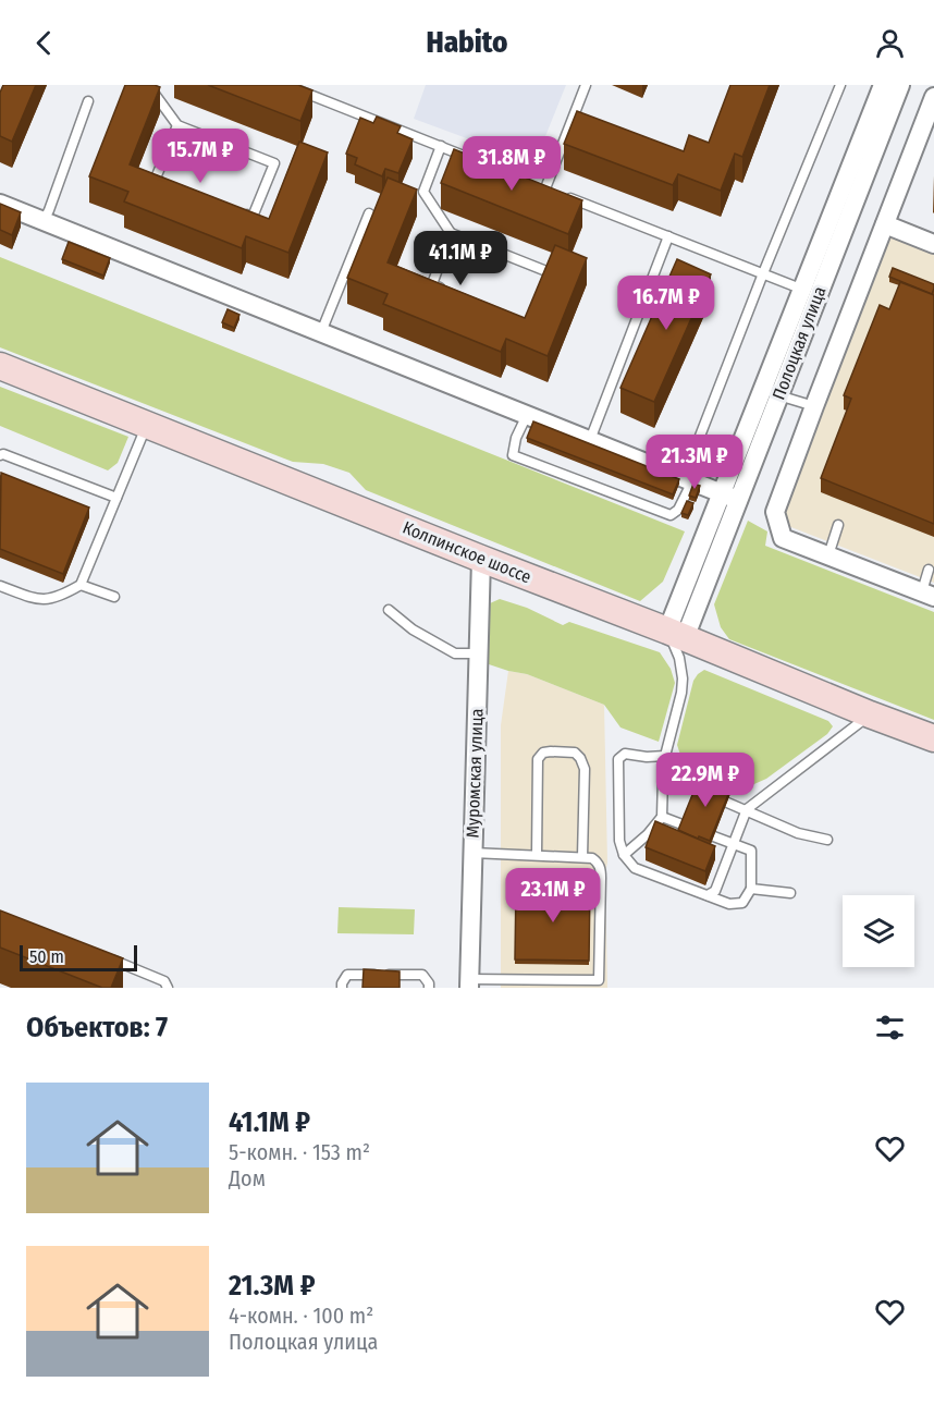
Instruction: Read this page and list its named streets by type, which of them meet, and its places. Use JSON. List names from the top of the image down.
{
  "streets": {
    "main road": ["Колпинское шоссе"],
    "street": ["Полоцкая улица", "Муромская улица"]
  },
  "crossings": [
    ["Полоцкая улица", "Колпинское шоссе"],
    ["Колпинское шоссе", "Муромская улица"]
  ],
  "scale_bar": "50 m",
  "page": {
    "header": "Habito",
    "price": [
      "15.7M ₽",
      "31.8M ₽",
      "41.1M ₽",
      "16.7M ₽",
      "21.3M ₽",
      "22.9M ₽",
      "23.1M ₽"
    ],
    "scale": "50 m",
    "heading": "Объектов: 7",
    "list": [
      {
        "name": "41.1M ₽",
        "note": "5-комн. · 153 m² · Дом"
      },
      {
        "name": "21.3M ₽",
        "note": "4-комн. · 100 m² · Полоцкая улица"
      }
    ]
  }
}
